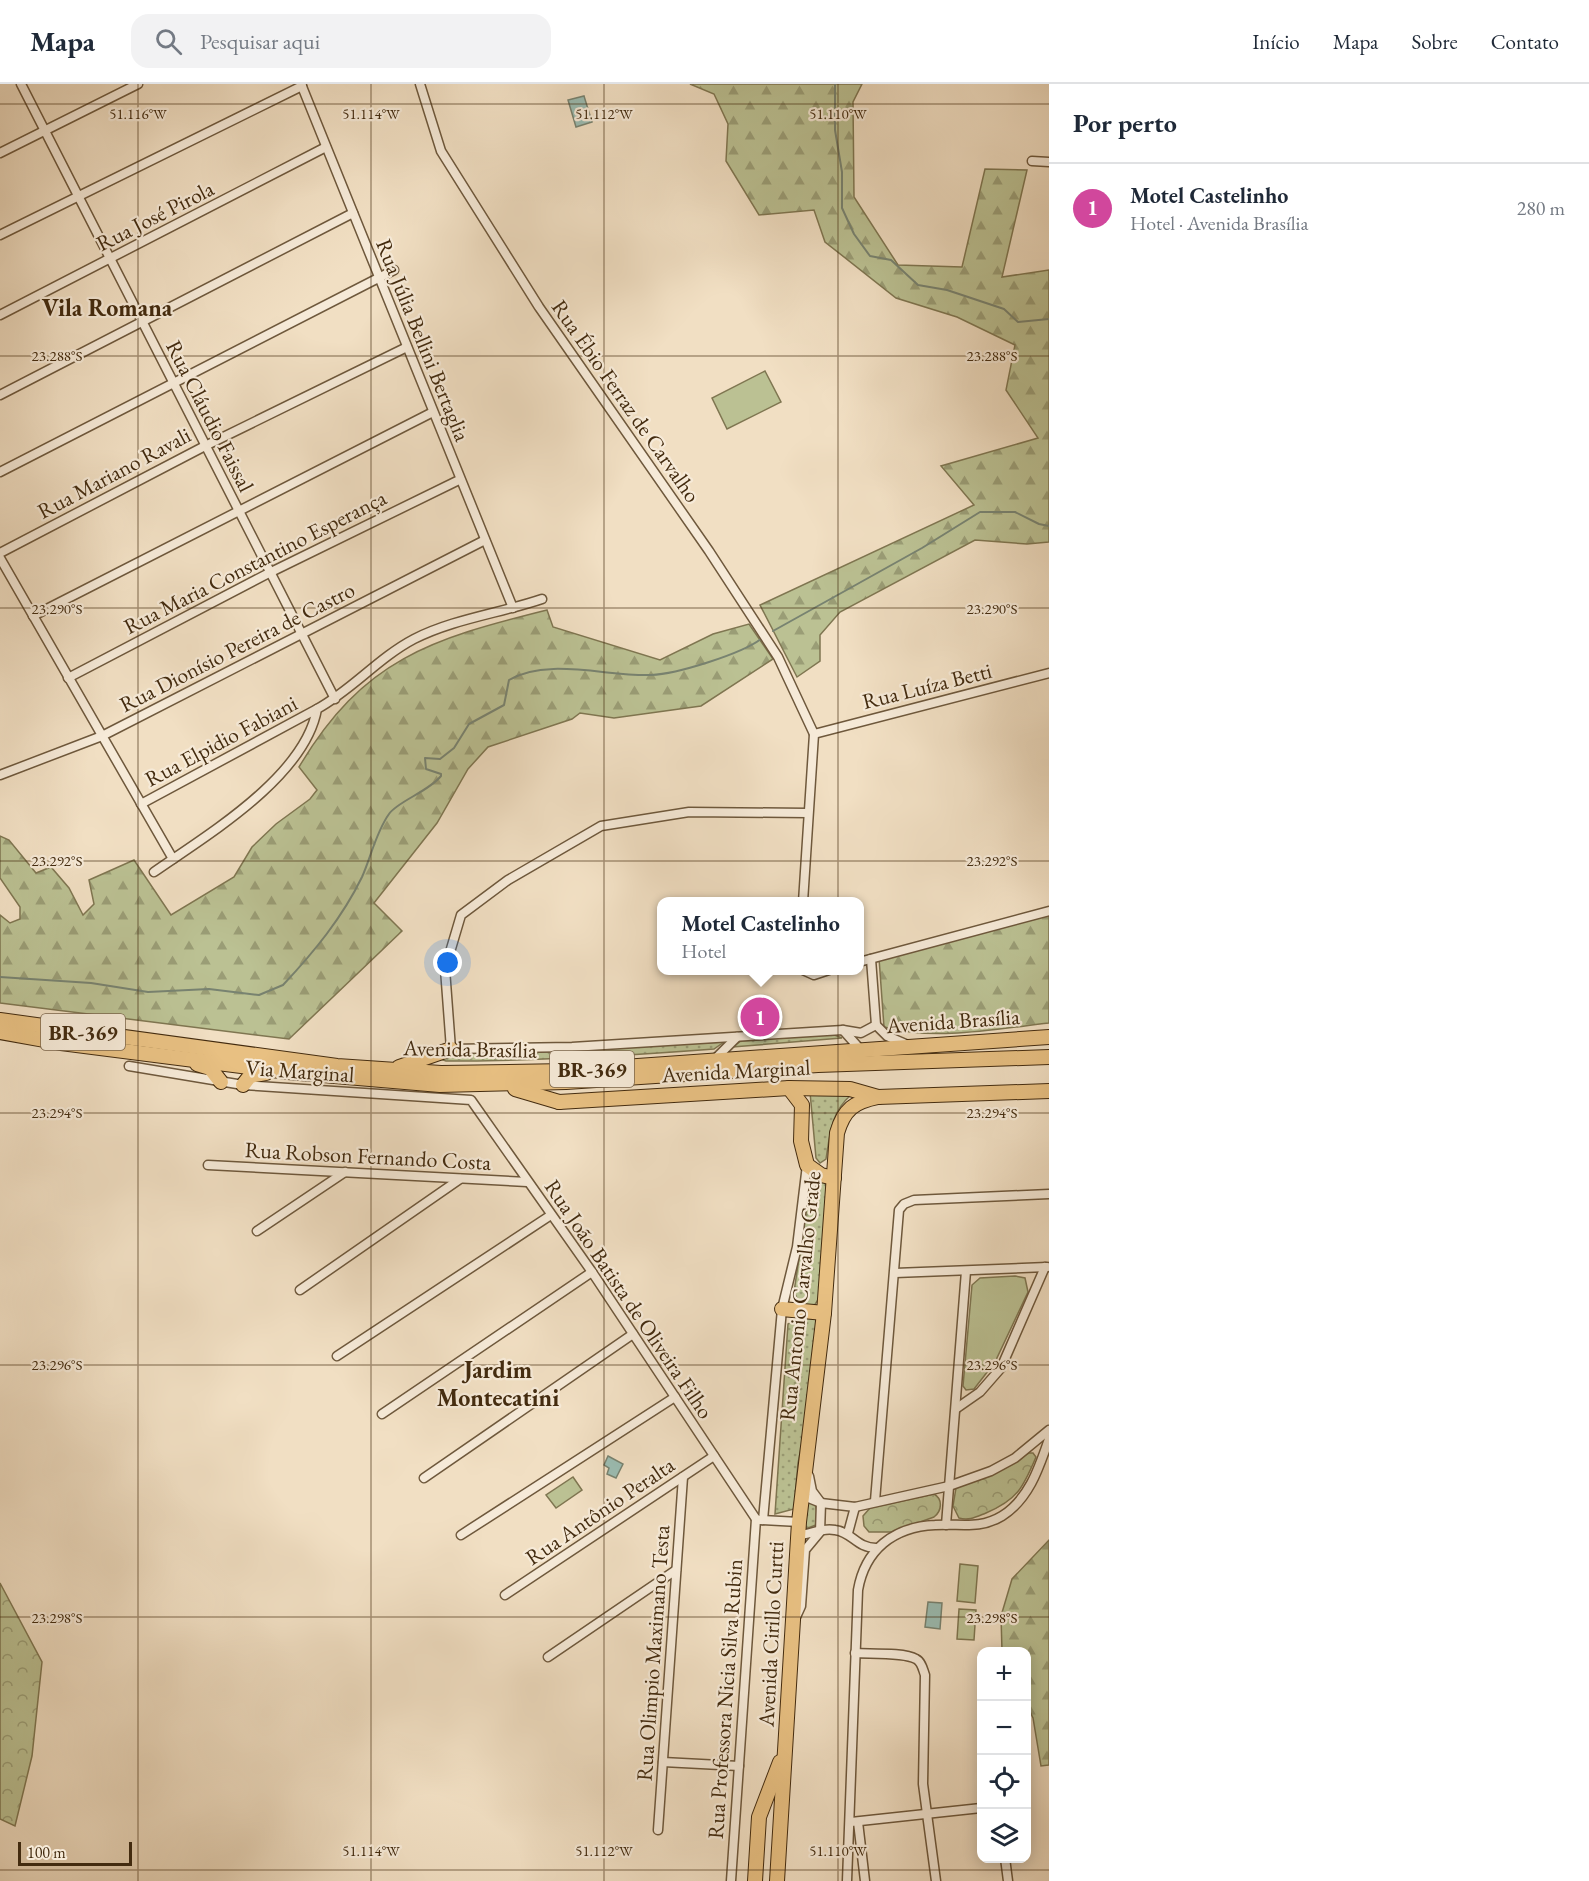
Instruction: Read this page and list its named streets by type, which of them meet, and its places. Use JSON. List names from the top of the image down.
{
  "streets": {
    "main road": [
      "Avenida Brasília",
      "BR-369",
      "Avenida Marginal",
      "Rua Antonio Carvalho Grade",
      "Avenida Cirillo Curtti"
    ],
    "street": [
      "Rua José Pirola",
      "Rua Júlia Bellini Bertaglia",
      "Rua Ébio Ferraz de Carvalho",
      "Rua Cláudio Faissal",
      "Rua Mariano Ravali",
      "Rua Maria Constantino Esperança",
      "Rua Dionísio Pereira de Castro",
      "Rua Luíza Betti",
      "Rua Elpidio Fabiani",
      "Via Marginal",
      "Rua Robson Fernando Costa",
      "Rua João Batista de Oliveira Filho",
      "Rua Antônio Peralta",
      "Rua Olimpio Maximano Testa",
      "Rua Professora Nicia Silva Rubin"
    ]
  },
  "crossings": [
    ["Rua José Pirola", "Rua Júlia Bellini Bertaglia"],
    ["Rua José Pirola", "Rua Cláudio Faissal"],
    ["Rua Júlia Bellini Bertaglia", "Rua Mariano Ravali"],
    ["Rua Júlia Bellini Bertaglia", "Rua Maria Constantino Esperança"],
    ["Rua Júlia Bellini Bertaglia", "Rua Dionísio Pereira de Castro"],
    ["Rua Júlia Bellini Bertaglia", "Rua Elpidio Fabiani"],
    ["Rua Ébio Ferraz de Carvalho", "Rua Luíza Betti"],
    ["Rua Cláudio Faissal", "Rua Mariano Ravali"],
    ["Rua Cláudio Faissal", "Rua Maria Constantino Esperança"],
    ["Rua Cláudio Faissal", "Rua Dionísio Pereira de Castro"],
    ["Rua Cláudio Faissal", "Rua Elpidio Fabiani"],
    ["Avenida Brasília", "Avenida Marginal"],
    ["Via Marginal", "Rua João Batista de Oliveira Filho"],
    ["Avenida Marginal", "Rua Antonio Carvalho Grade"],
    ["Rua Robson Fernando Costa", "Rua João Batista de Oliveira Filho"],
    ["Rua Antonio Carvalho Grade", "Avenida Cirillo Curtti"],
    ["Rua Antonio Carvalho Grade", "Rua Professora Nicia Silva Rubin"],
    ["Rua João Batista de Oliveira Filho", "Rua Antônio Peralta"],
    ["Rua João Batista de Oliveira Filho", "Rua Professora Nicia Silva Rubin"],
    ["Rua Antônio Peralta", "Rua Olimpio Maximano Testa"]
  ],
  "districts": ["Vila Romana", "Jardim Montecatini"],
  "scale_bar": "100 m",
  "page": {
    "header": "Mapa",
    "search": "Pesquisar aqui",
    "nav": [
      "Início",
      "Mapa",
      "Sobre",
      "Contato"
    ],
    "heading": "Por perto",
    "list": [
      {
        "mark": "1",
        "name": "Motel Castelinho",
        "note": "Hotel · Avenida Brasília",
        "value": "280 m"
      }
    ],
    "popup": ["Motel Castelinho", "Hotel"],
    "pins": "1",
    "map_buttons": ["+", "−"],
    "scale": "100 m"
  },
  "coordinates": [
    "51.116°W",
    "51.114°W",
    "51.112°W",
    "51.110°W",
    "23.288°S",
    "23.290°S",
    "23.292°S",
    "23.294°S",
    "23.296°S",
    "23.298°S"
  ]
}
